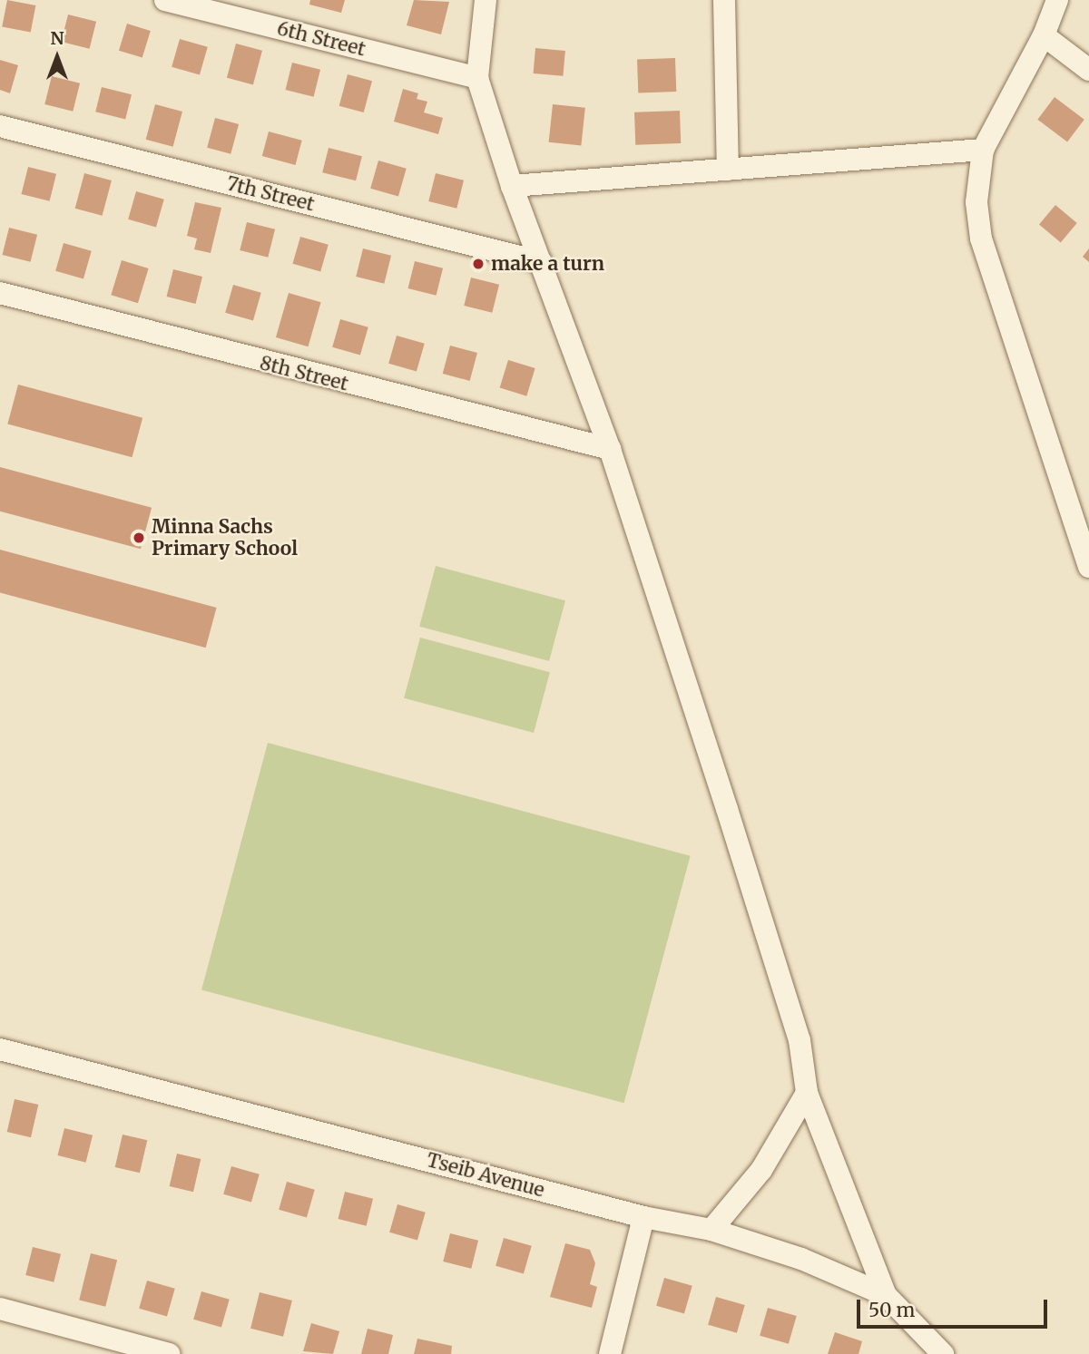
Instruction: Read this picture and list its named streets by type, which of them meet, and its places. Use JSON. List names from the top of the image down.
{
  "streets": {
    "street": [
      "6th Street",
      "7th Street",
      "8th Street",
      "Tseib Avenue"
    ]
  },
  "places": ["make a turn", "Minna Sachs Primary School"],
  "scale_bar": "50 m",
  "north": "top"
}
